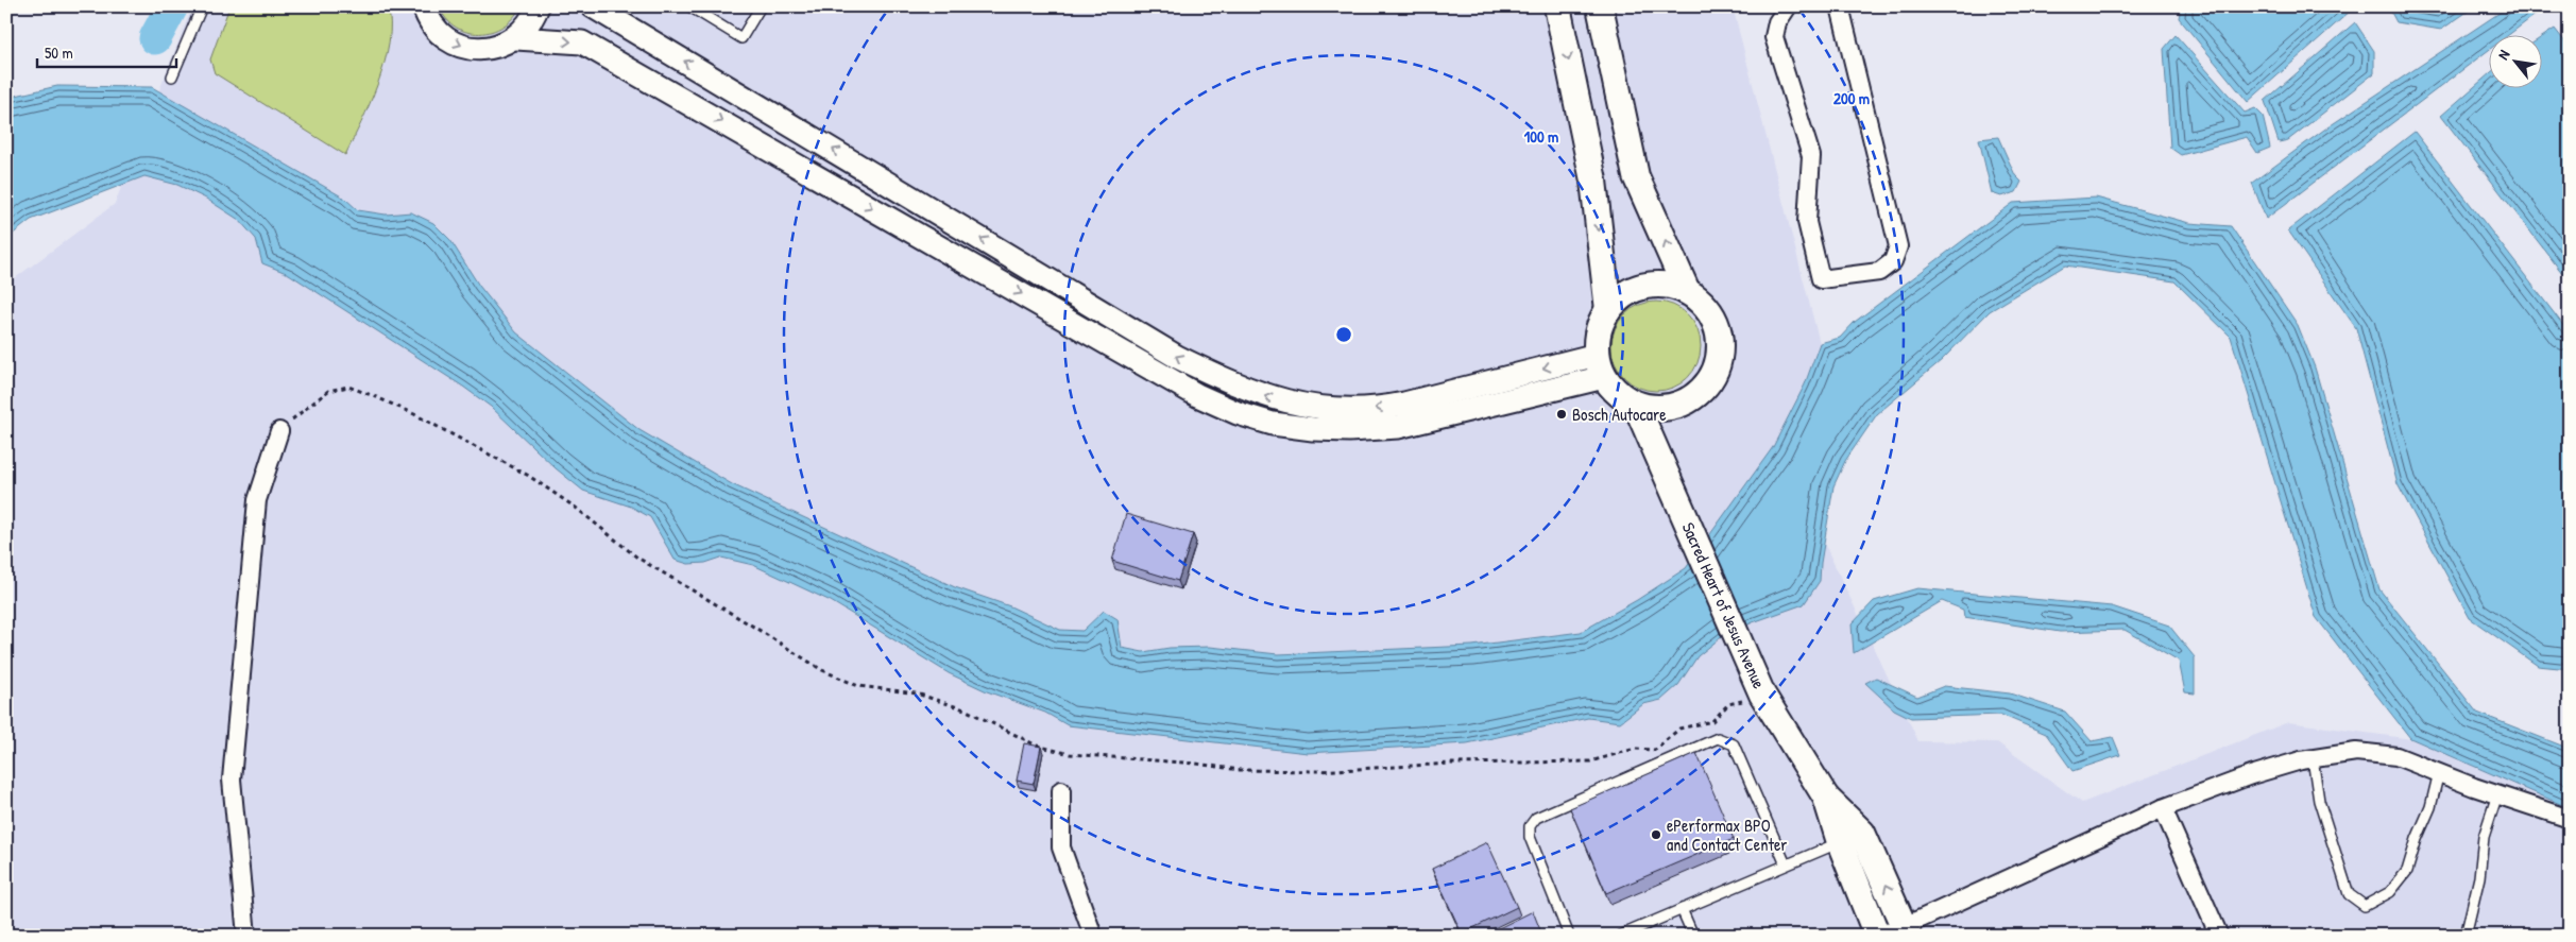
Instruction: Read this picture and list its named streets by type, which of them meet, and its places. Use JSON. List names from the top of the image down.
{
  "streets": {
    "main road": ["Sacred Heart of Jesus Avenue"]
  },
  "places": ["Bosch Autocare", "ePerformax BPO and Contact Center"],
  "scale_bar": "50 m",
  "north": "top left",
  "rings": ["200 m", "100 m"]
}
